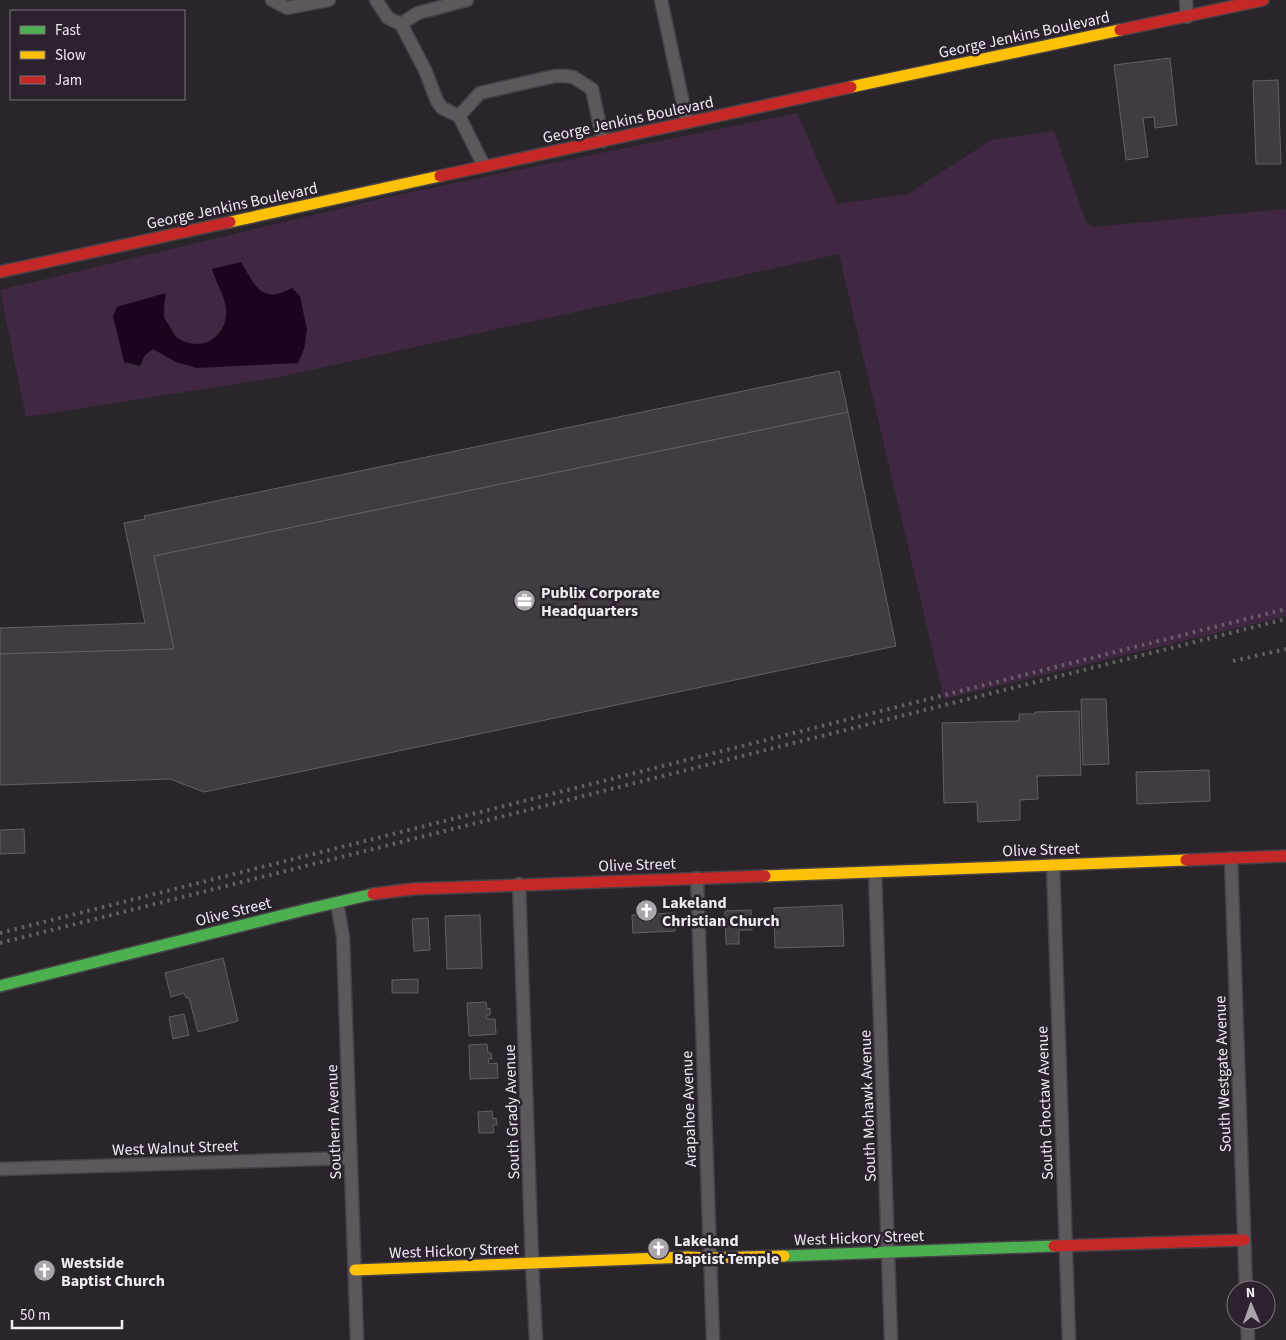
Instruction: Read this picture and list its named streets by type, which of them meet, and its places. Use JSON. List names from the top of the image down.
{
  "streets": {
    "main road": ["George Jenkins Boulevard", "Olive Street", "West Hickory Street"],
    "street": [
      "South Westgate Avenue",
      "South Choctaw Avenue",
      "South Mohawk Avenue",
      "Arapahoe Avenue",
      "South Grady Avenue",
      "Southern Avenue",
      "West Walnut Street"
    ]
  },
  "crossings": [
    ["Olive Street", "South Westgate Avenue"],
    ["Olive Street", "South Choctaw Avenue"],
    ["Olive Street", "South Mohawk Avenue"],
    ["Olive Street", "Arapahoe Avenue"],
    ["Olive Street", "South Grady Avenue"],
    ["Olive Street", "Southern Avenue"],
    ["South Westgate Avenue", "West Hickory Street"],
    ["South Choctaw Avenue", "West Hickory Street"],
    ["South Mohawk Avenue", "West Hickory Street"],
    ["Arapahoe Avenue", "West Hickory Street"],
    ["South Grady Avenue", "West Hickory Street"],
    ["Southern Avenue", "West Walnut Street"],
    ["Southern Avenue", "West Hickory Street"]
  ],
  "places": {
    "office": ["Publix Corporate Headquarters"],
    "church": ["Lakeland Christian Church", "Lakeland Baptist Temple", "Westside Baptist Church"]
  },
  "legend": ["Fast", "Slow", "Jam"],
  "scale_bar": "50 m",
  "north": "top"
}
